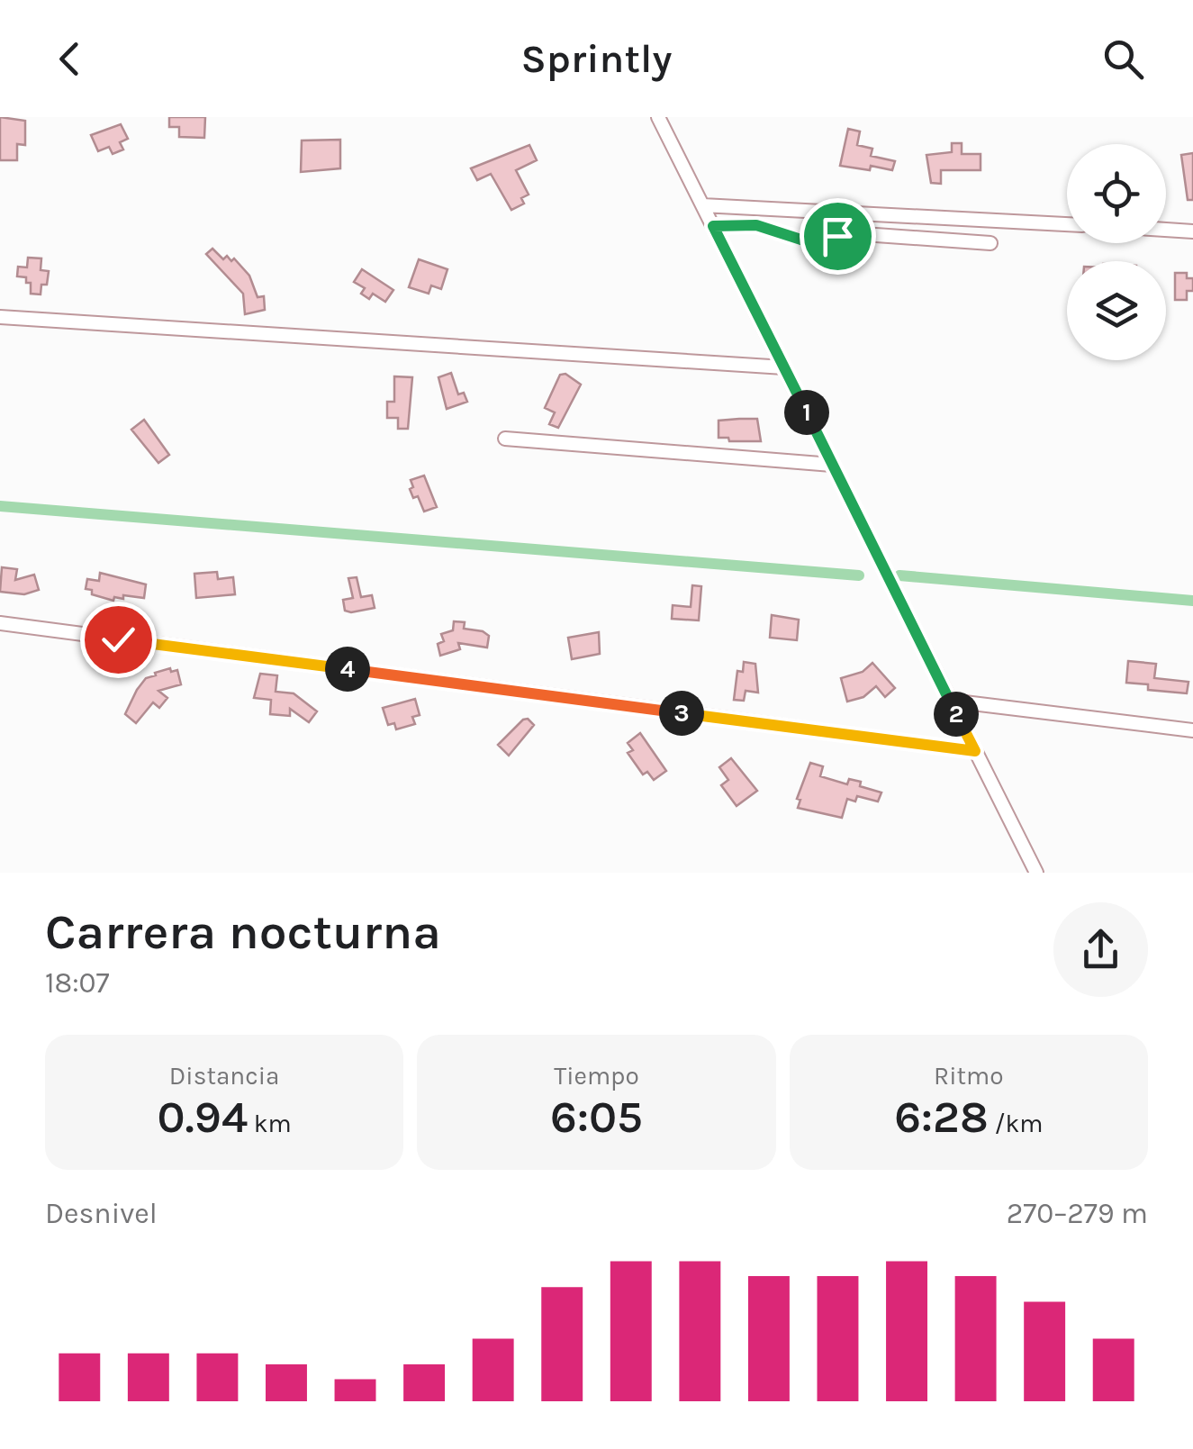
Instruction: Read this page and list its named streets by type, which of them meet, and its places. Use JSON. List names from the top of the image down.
{
  "page": {
    "header": "Sprintly",
    "pins": [
      "1",
      "4",
      "3",
      "2"
    ],
    "heading": ["Carrera nocturna", "18:07"],
    "stats": [
      ["Distancia", "0.94 km"],
      ["Tiempo", "6:05"],
      ["Ritmo", "6:28 /km"]
    ],
    "chart": ["Desnivel", "270–279 m"]
  }
}
